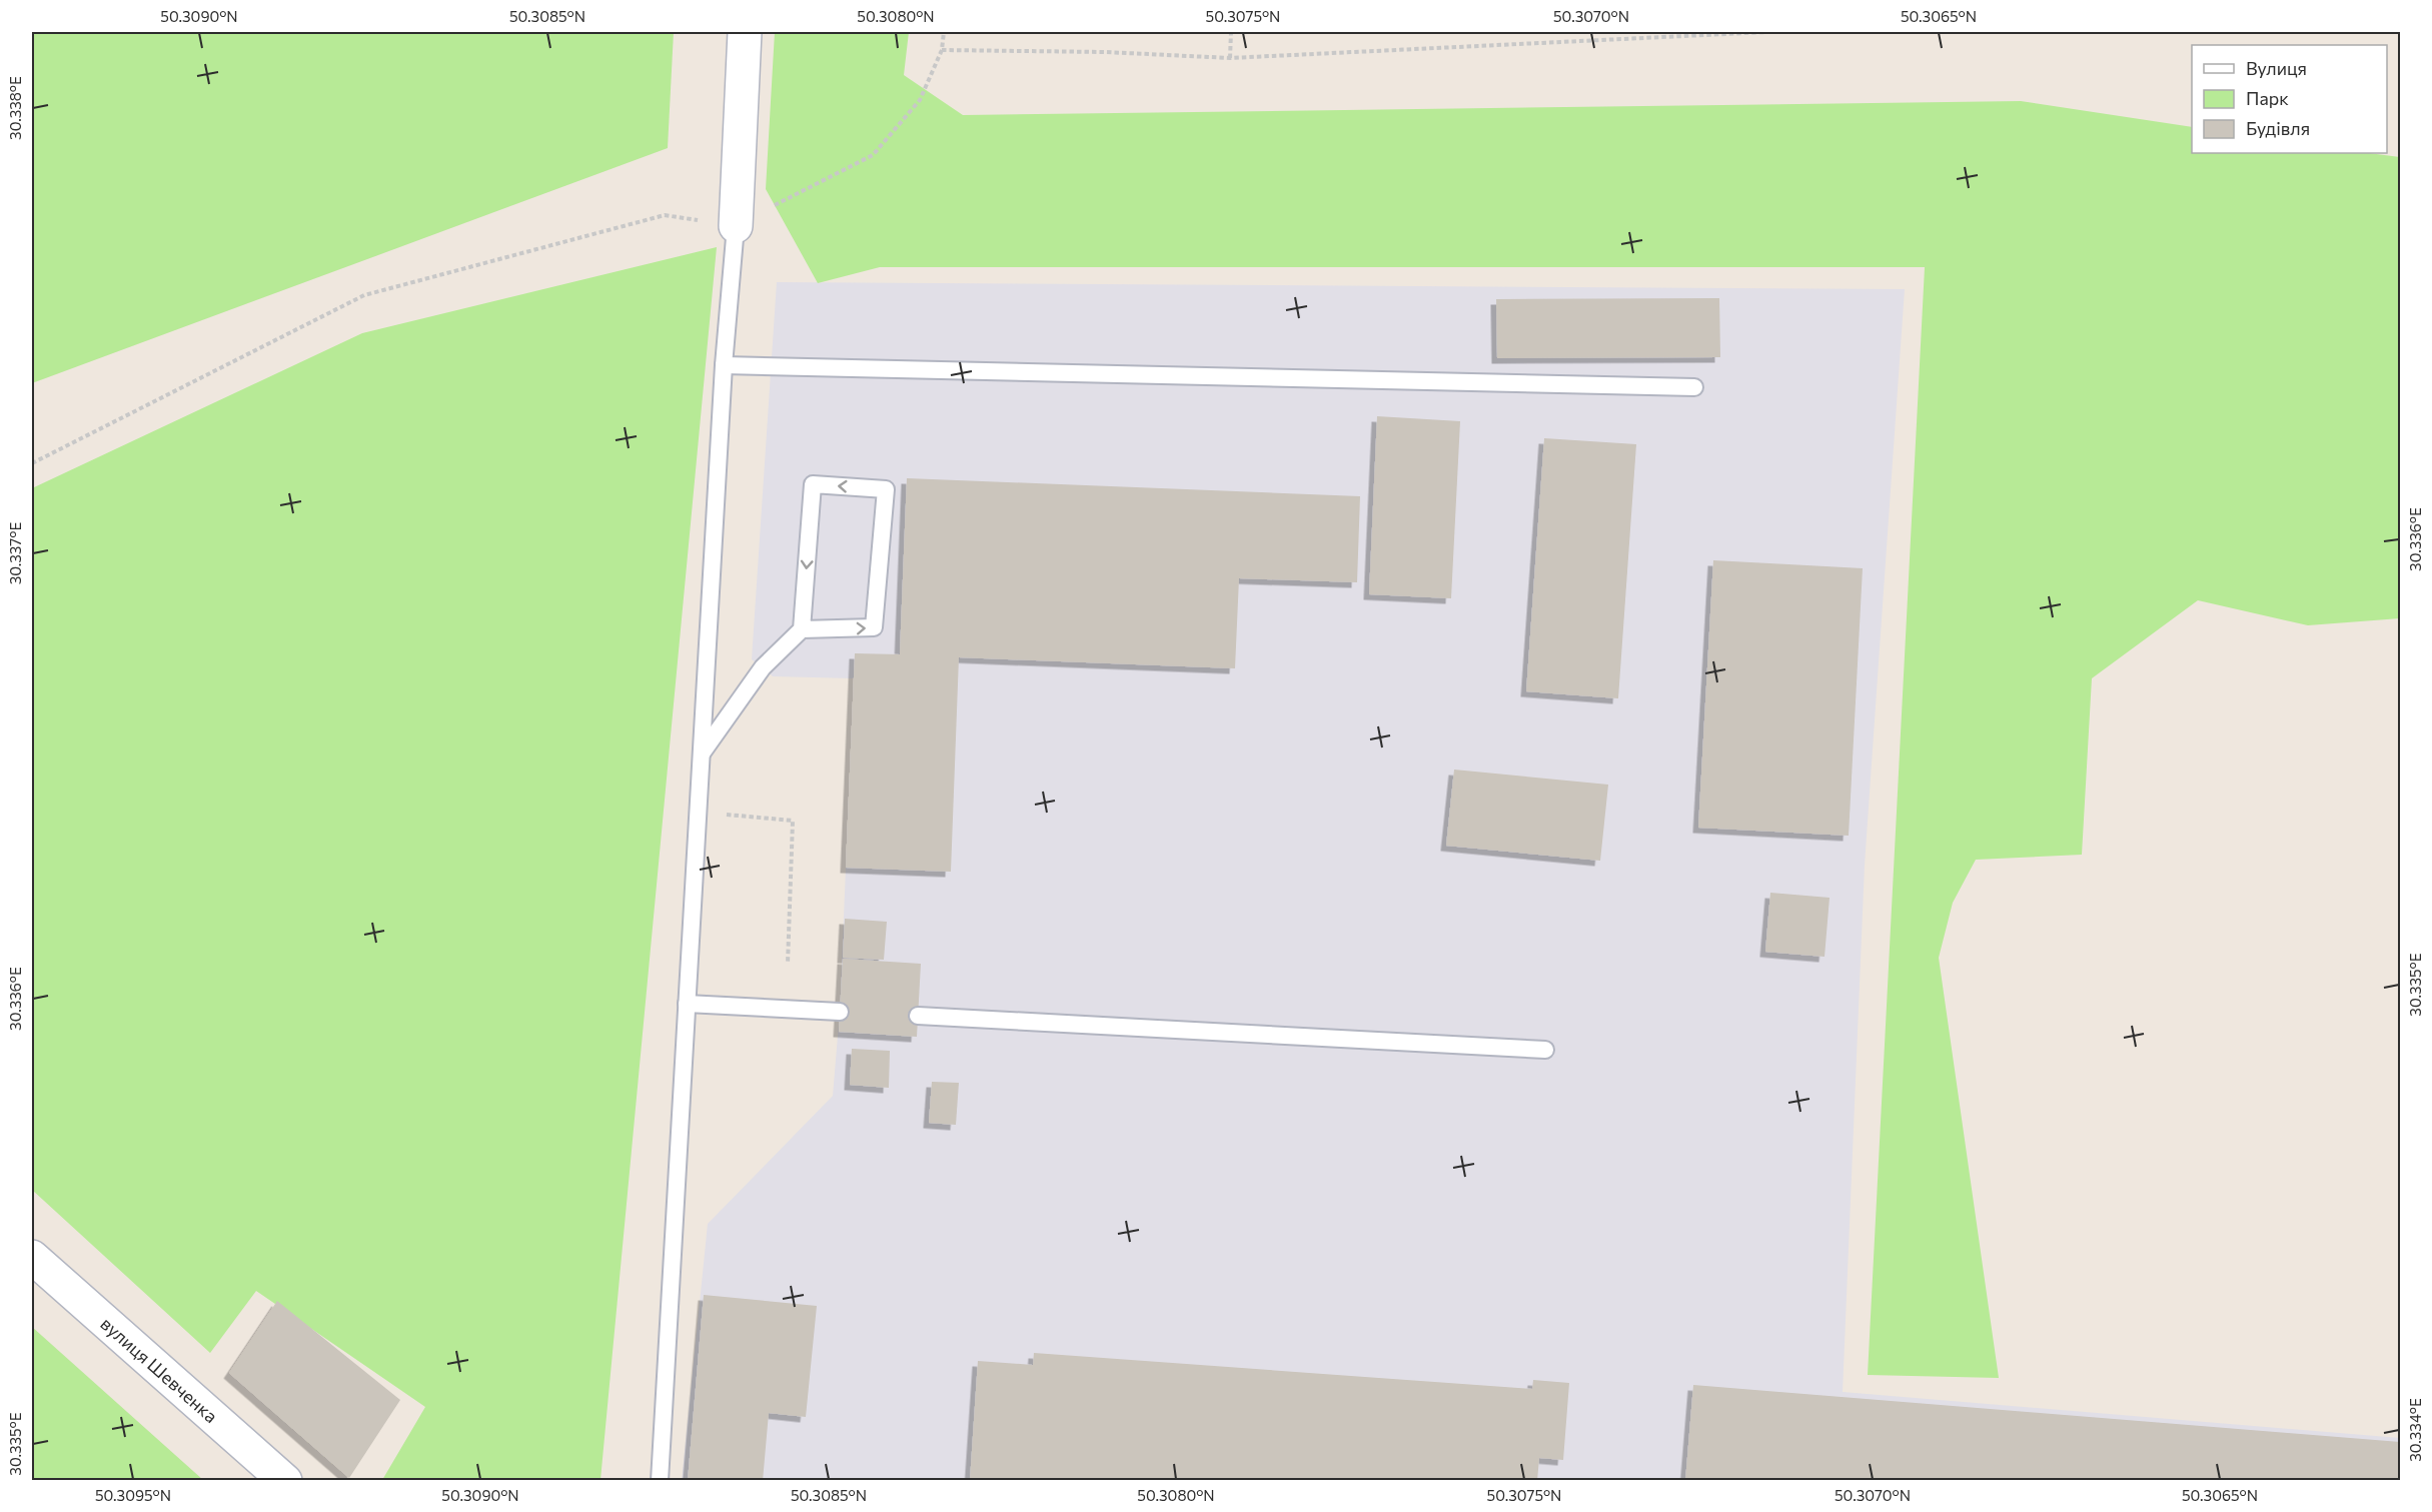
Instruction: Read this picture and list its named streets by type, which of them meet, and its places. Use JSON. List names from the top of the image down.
{
  "streets": {
    "street": ["вулиця Шевченка"]
  },
  "legend": ["Вулиця", "Парк", "Будівля"],
  "coordinates": [
    "50.3090°N",
    "50.3085°N",
    "50.3080°N",
    "50.3075°N",
    "50.3070°N",
    "50.3065°N",
    "30.338°E",
    "30.336°E",
    "30.337°E",
    "30.335°E",
    "30.334°E",
    "50.3095°N"
  ]
}
